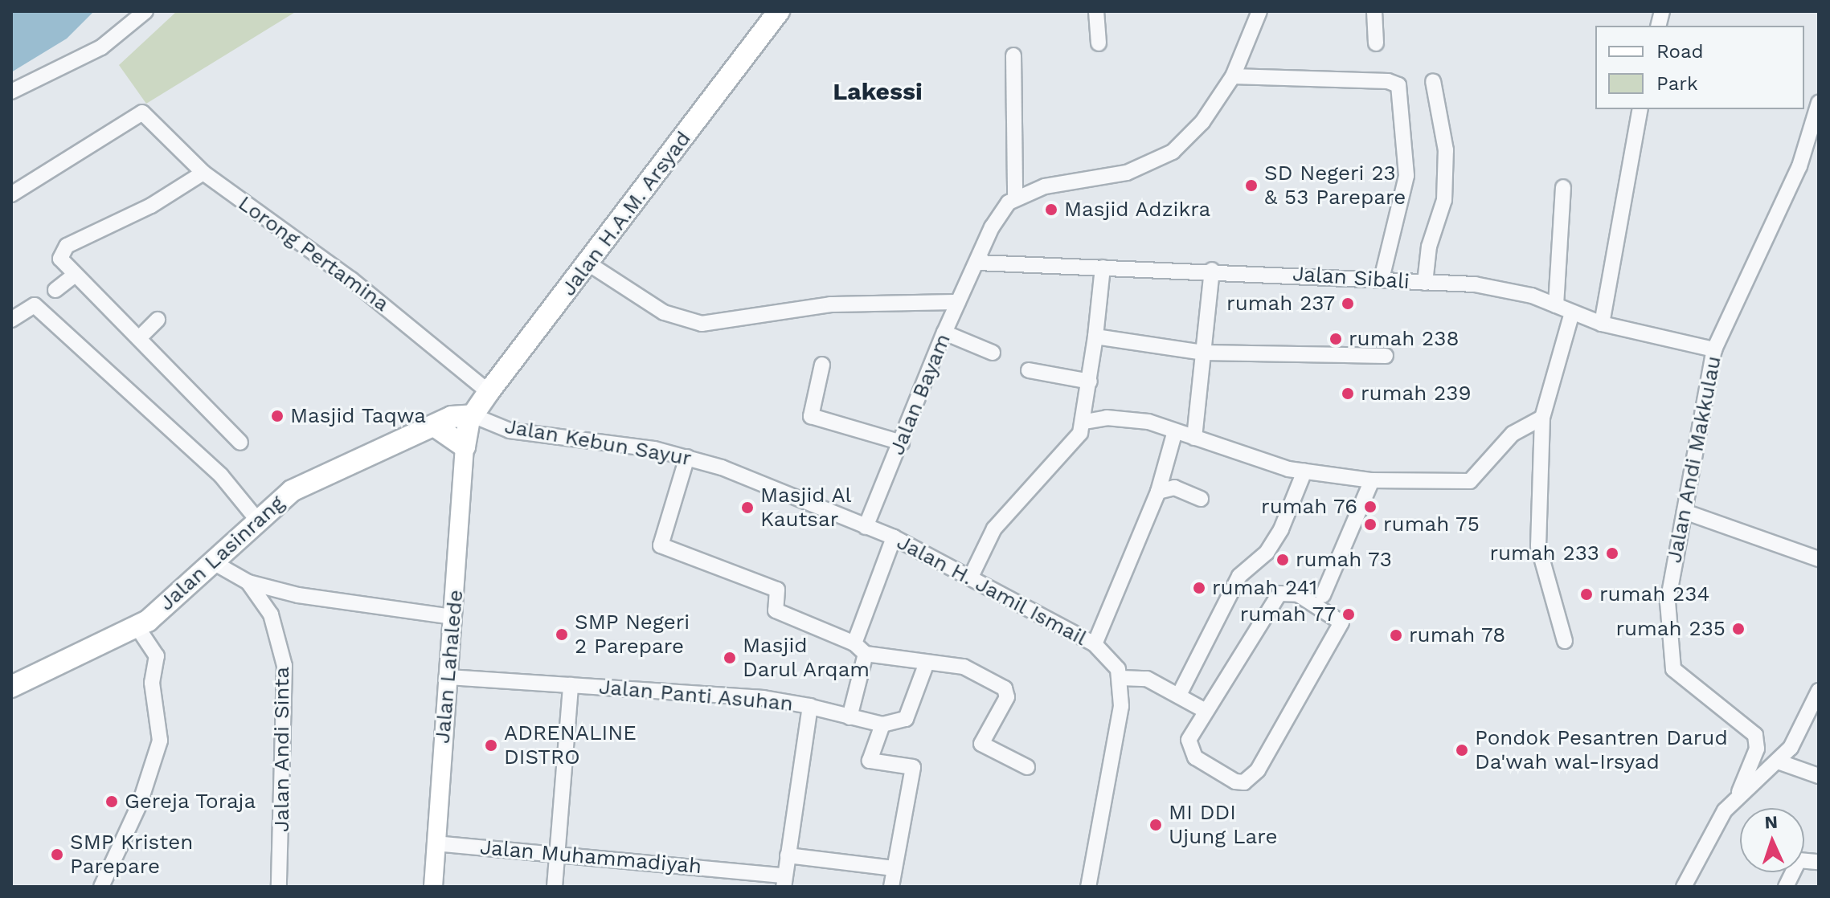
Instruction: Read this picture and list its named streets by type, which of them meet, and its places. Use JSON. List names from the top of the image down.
{
  "streets": {
    "highway": ["Jalan H.A.M. Arsyad", "Jalan Lasinrang"],
    "main road": ["Jalan Lahalede"],
    "street": [
      "Lorong Pertamina",
      "Jalan Sibali",
      "Jalan Bayam",
      "Jalan Kebun Sayur",
      "Jalan Andi Makkulau",
      "Jalan H. Jamil Ismail",
      "Jalan Panti Asuhan",
      "Jalan Andi Sinta",
      "Jalan Muhammadiyah"
    ]
  },
  "crossings": [
    ["Jalan H.A.M. Arsyad", "Lorong Pertamina"],
    ["Jalan H.A.M. Arsyad", "Jalan Kebun Sayur"],
    ["Jalan H.A.M. Arsyad", "Jalan Lasinrang"],
    ["Jalan Sibali", "Jalan Bayam"],
    ["Jalan Sibali", "Jalan Andi Makkulau"],
    ["Jalan Bayam", "Jalan Kebun Sayur"],
    ["Jalan Bayam", "Jalan H. Jamil Ismail"],
    ["Jalan Kebun Sayur", "Jalan Lasinrang"],
    ["Jalan Kebun Sayur", "Jalan H. Jamil Ismail"],
    ["Jalan Lahalede", "Jalan Panti Asuhan"],
    ["Jalan Lahalede", "Jalan Muhammadiyah"],
    ["Jalan Panti Asuhan", "Jalan Muhammadiyah"]
  ],
  "districts": ["Lakessi"],
  "places": [
    "SD Negeri 23 & 53 Parepare",
    "Masjid Adzikra",
    "rumah 237",
    "rumah 238",
    "rumah 239",
    "Masjid Taqwa",
    "rumah 76",
    "Masjid Al Kautsar",
    "rumah 75",
    "rumah 233",
    "rumah 73",
    "rumah 241",
    "rumah 234",
    "rumah 77",
    "rumah 235",
    "SMP Negeri 2 Parepare",
    "rumah 78",
    "Masjid Darul Arqam",
    "ADRENALINE DISTRO",
    "Pondok Pesantren Darud Da'wah wal-Irsyad",
    "Gereja Toraja",
    "MI DDI Ujung Lare",
    "SMP Kristen Parepare"
  ],
  "legend": ["Road", "Park"],
  "north": "top"
}
